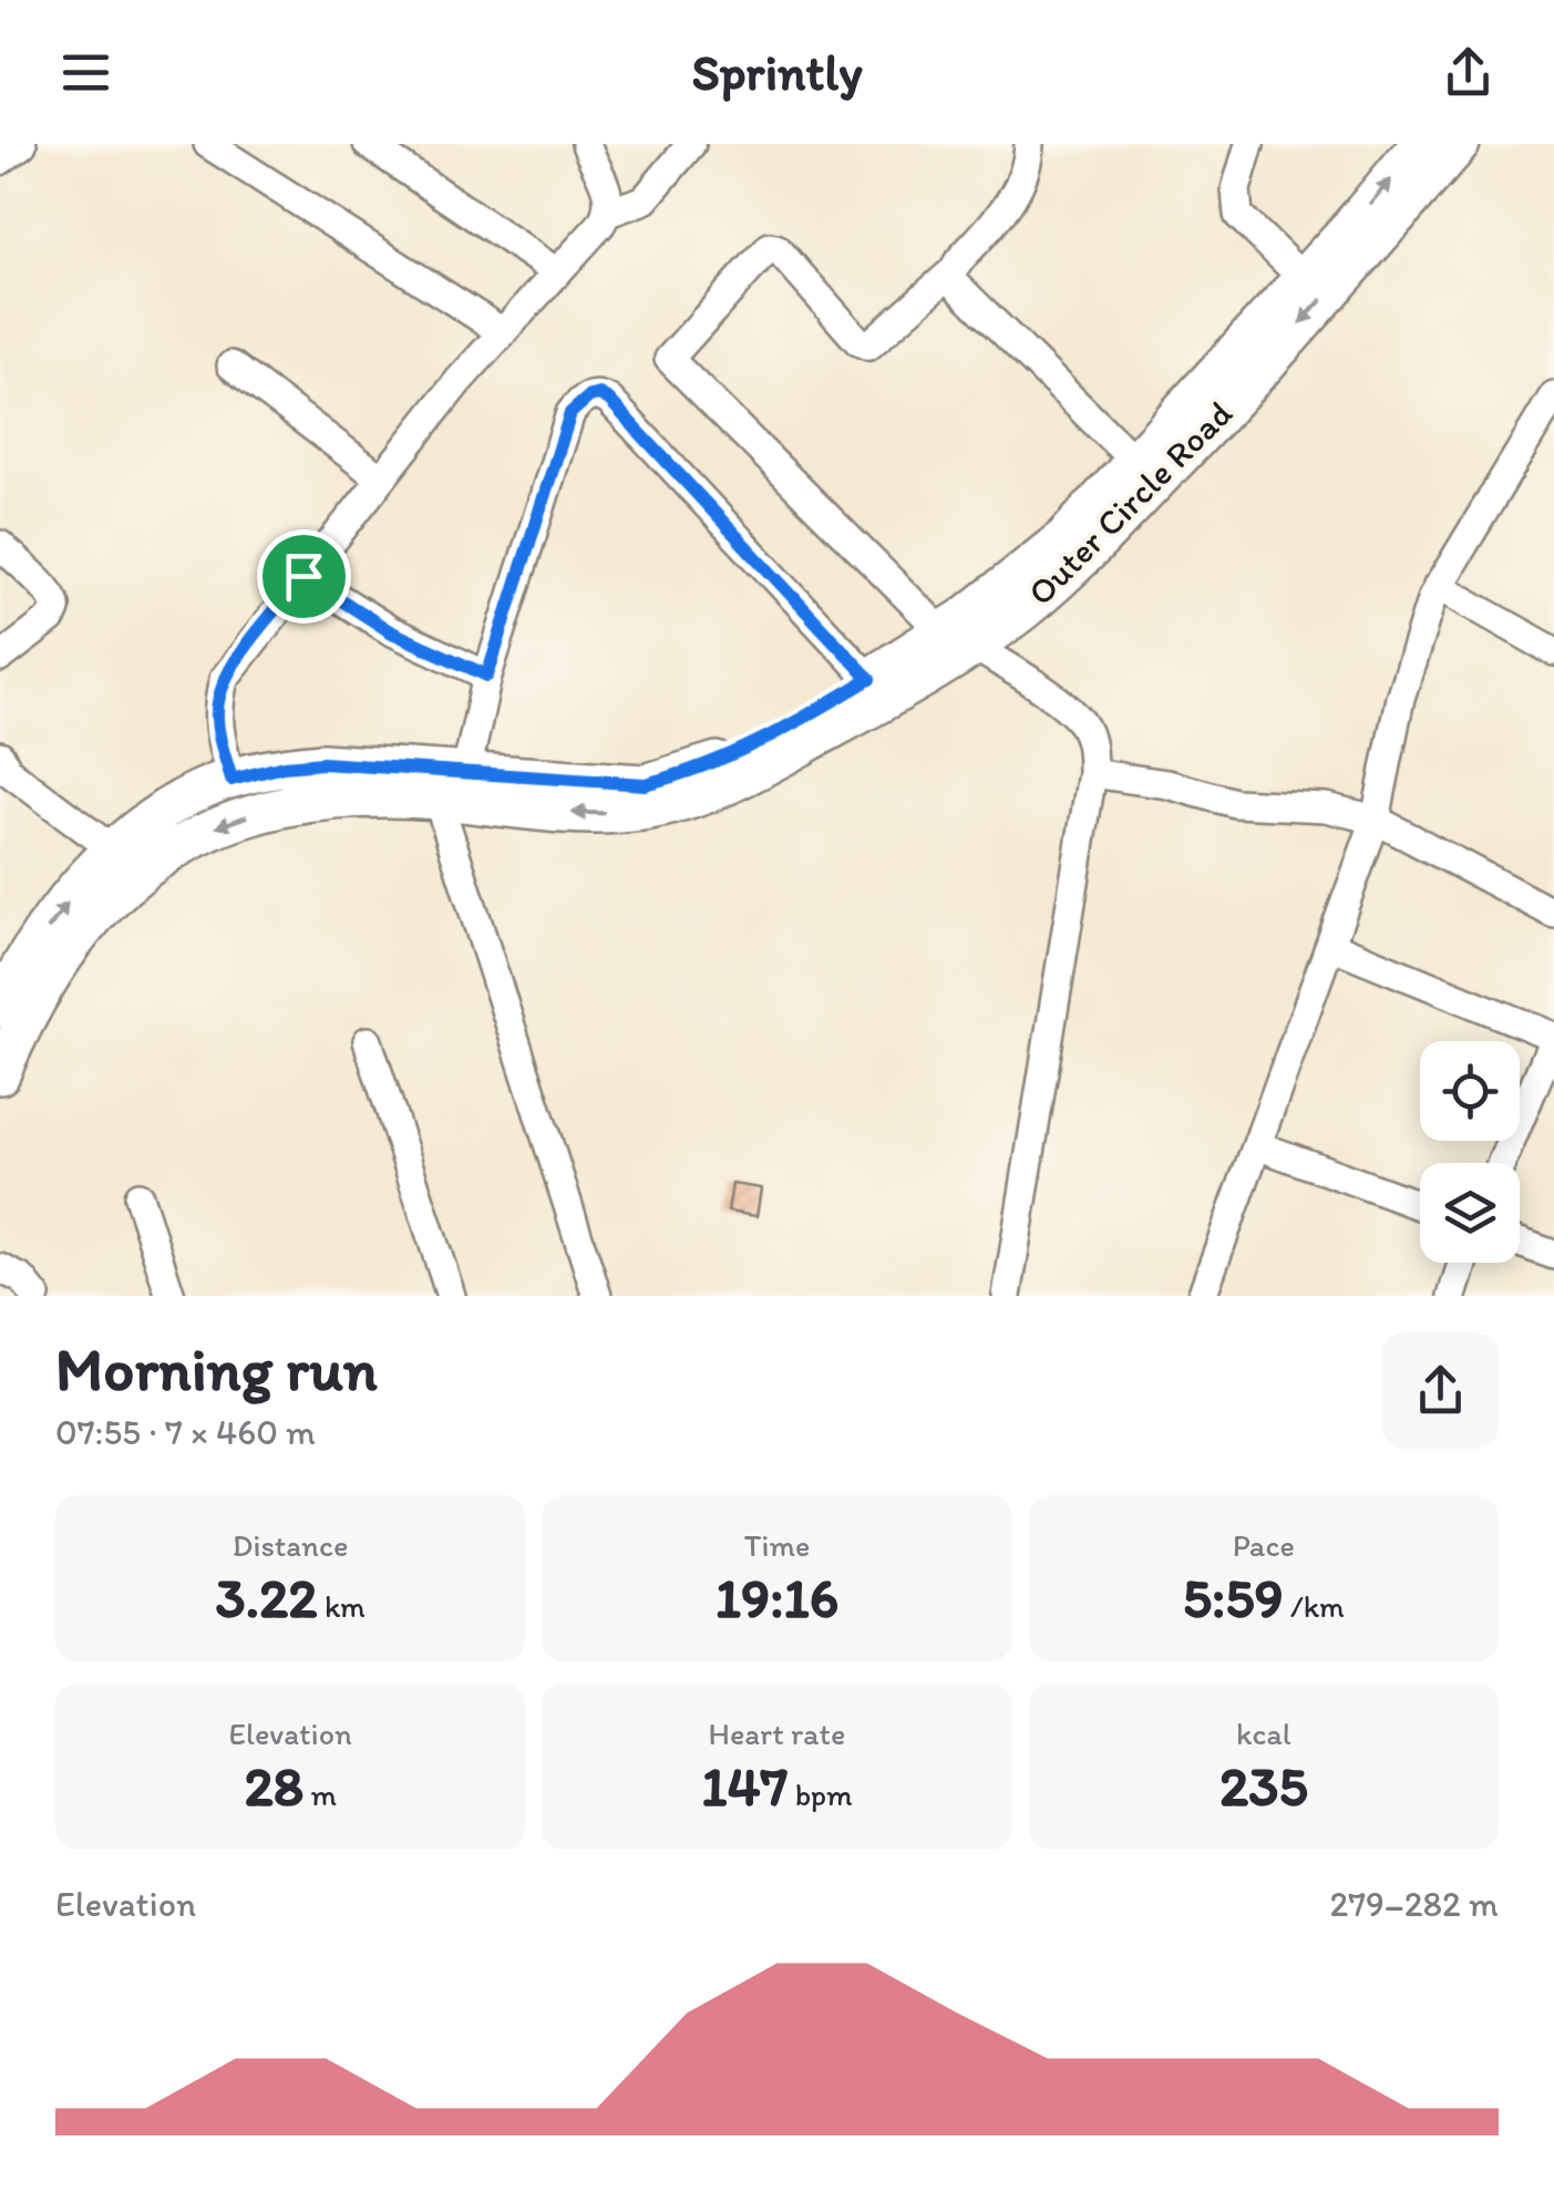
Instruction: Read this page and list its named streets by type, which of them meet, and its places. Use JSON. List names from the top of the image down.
{
  "streets": {
    "main road": ["Outer Circle Road"]
  },
  "page": {
    "header": "Sprintly",
    "heading": ["Morning run", "07:55 · 7 × 460 m"],
    "stats": [
      ["Distance", "3.22 km"],
      ["Time", "19:16"],
      ["Pace", "5:59 /km"],
      ["Elevation", "28 m"],
      ["Heart rate", "147 bpm"],
      ["kcal", "235"]
    ],
    "chart": ["Elevation", "279–282 m"]
  }
}
